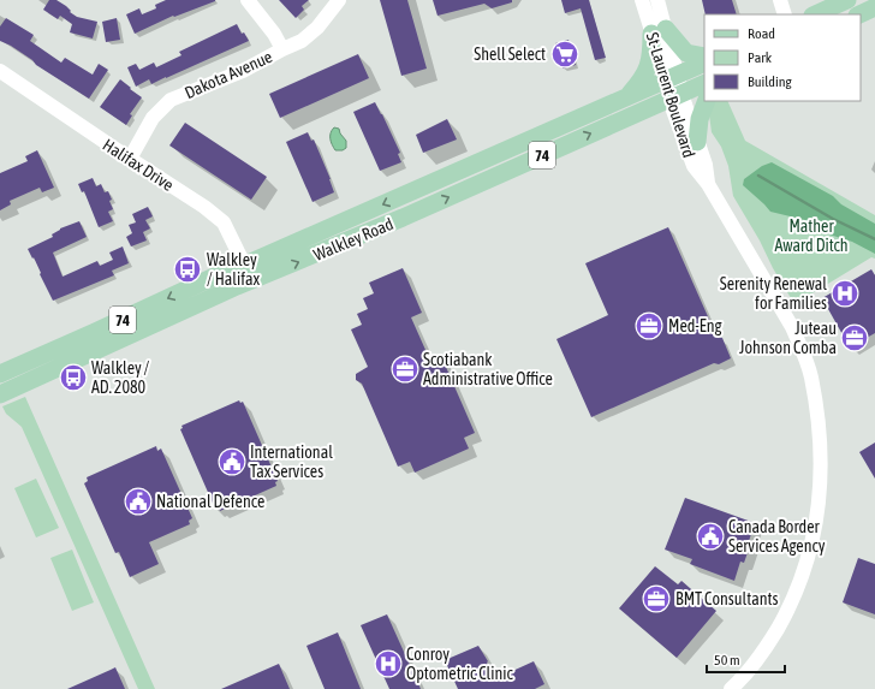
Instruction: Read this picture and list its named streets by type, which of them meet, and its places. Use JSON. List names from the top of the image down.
{
  "streets": {
    "main road": ["74", "Walkley Road"],
    "street": ["Dakota Avenue", "St-Laurent Boulevard", "Halifax Drive"]
  },
  "crossings": [
    ["Dakota Avenue", "Halifax Drive"],
    ["St-Laurent Boulevard", "Walkley Road"],
    ["Halifax Drive", "Walkley Road"]
  ],
  "parks": ["Mather Award Ditch"],
  "places": {
    "supermarket": ["Shell Select"],
    "bus stop": ["Walkley / Halifax", "Walkley / AD. 2080"],
    "hospital": ["Serenity Renewal for Families", "Conroy Optometric Clinic"],
    "office": [
      "Med-Eng",
      "Juteau Johnson Comba",
      "Scotiabank Administrative Office",
      "BMT Consultants"
    ],
    "public building": ["International Tax Services", "National Defence", "Canada Border Services Agency"]
  },
  "legend": ["Road", "Park", "Building"],
  "scale_bar": "50 m"
}
